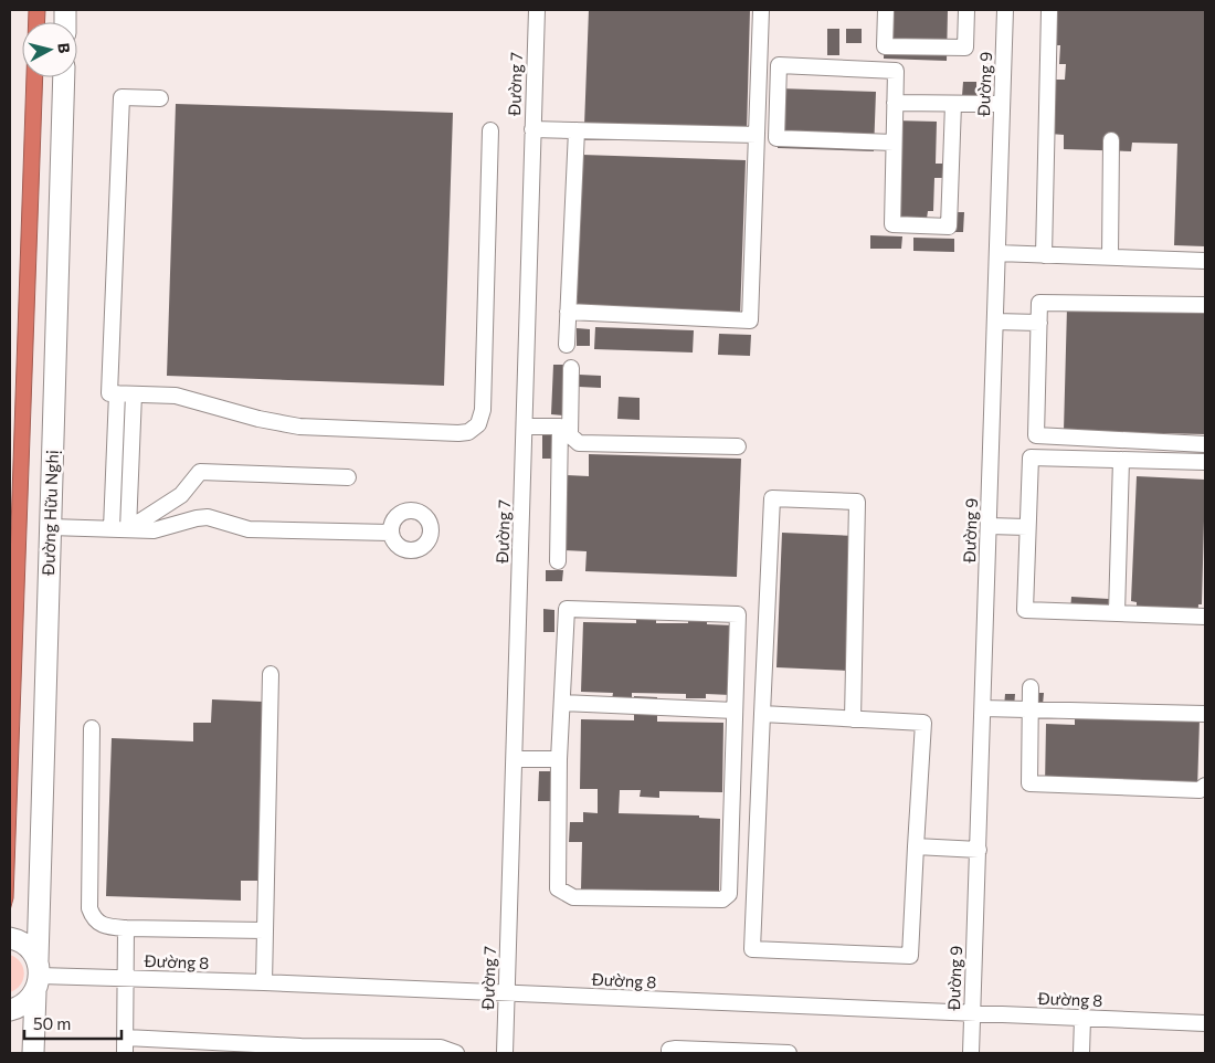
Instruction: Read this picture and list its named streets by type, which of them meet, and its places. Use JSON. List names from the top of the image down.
{
  "streets": {
    "main road": ["Đường Hữu Nghị"],
    "street": ["Đường 7", "Đường 9", "Đường 8"]
  },
  "crossings": [
    ["Đường 7", "Đường 8"],
    ["Đường 9", "Đường 8"],
    ["Đường Hữu Nghị", "Đường 8"]
  ],
  "scale_bar": "50 m",
  "north": "right"
}
